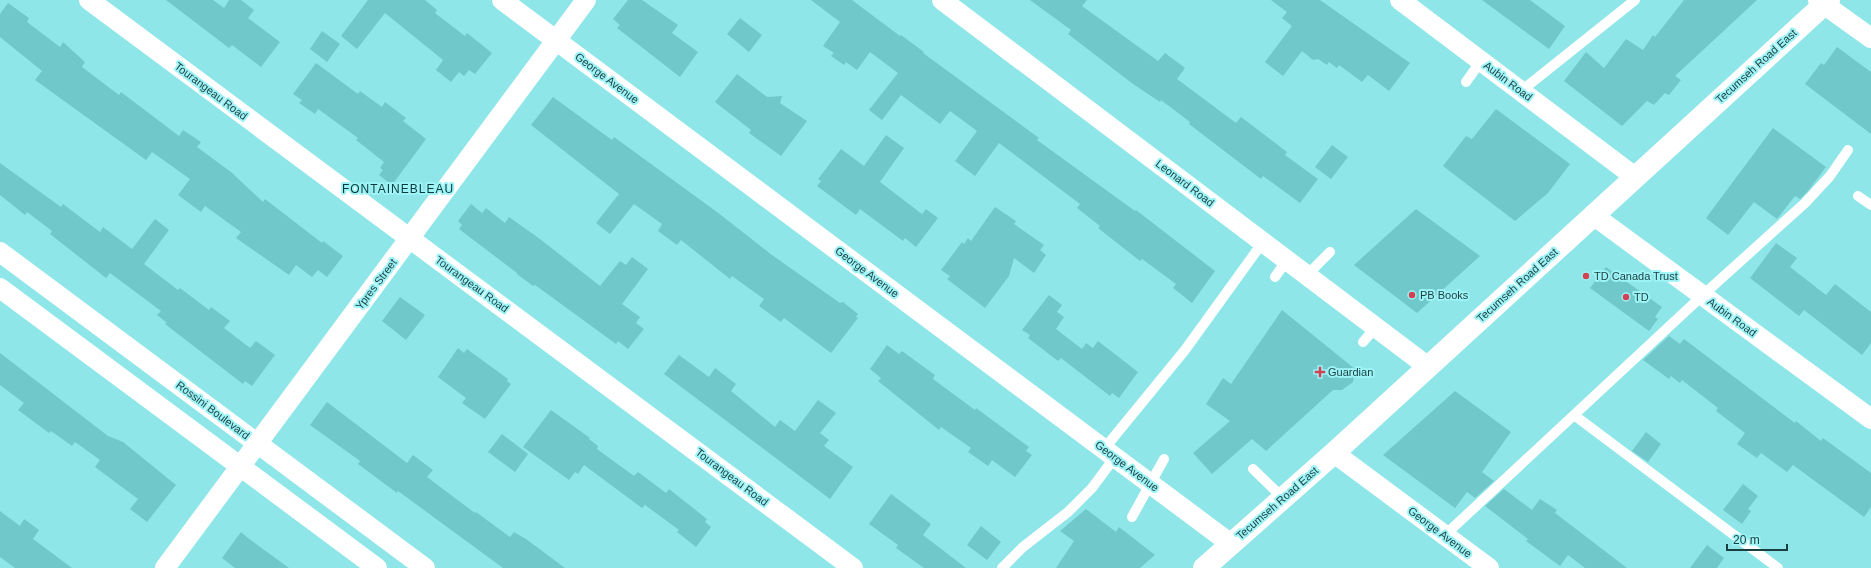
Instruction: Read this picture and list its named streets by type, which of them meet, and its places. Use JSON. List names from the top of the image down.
{
  "streets": {
    "main road": ["Tecumseh Road East"],
    "street": [
      "George Avenue",
      "Aubin Road",
      "Tourangeau Road",
      "Leonard Road",
      "Ypres Street",
      "Rossini Boulevard"
    ]
  },
  "crossings": [
    ["Tecumseh Road East", "George Avenue"],
    ["Tecumseh Road East", "Aubin Road"],
    ["Tecumseh Road East", "Leonard Road"],
    ["George Avenue", "Ypres Street"],
    ["Tourangeau Road", "Ypres Street"],
    ["Ypres Street", "Rossini Boulevard"]
  ],
  "districts": ["FONTAINEBLEAU"],
  "places": {
    "other": ["TD Canada Trust", "PB Books", "TD"],
    "health": ["Guardian"]
  },
  "scale_bar": "20 m"
}
